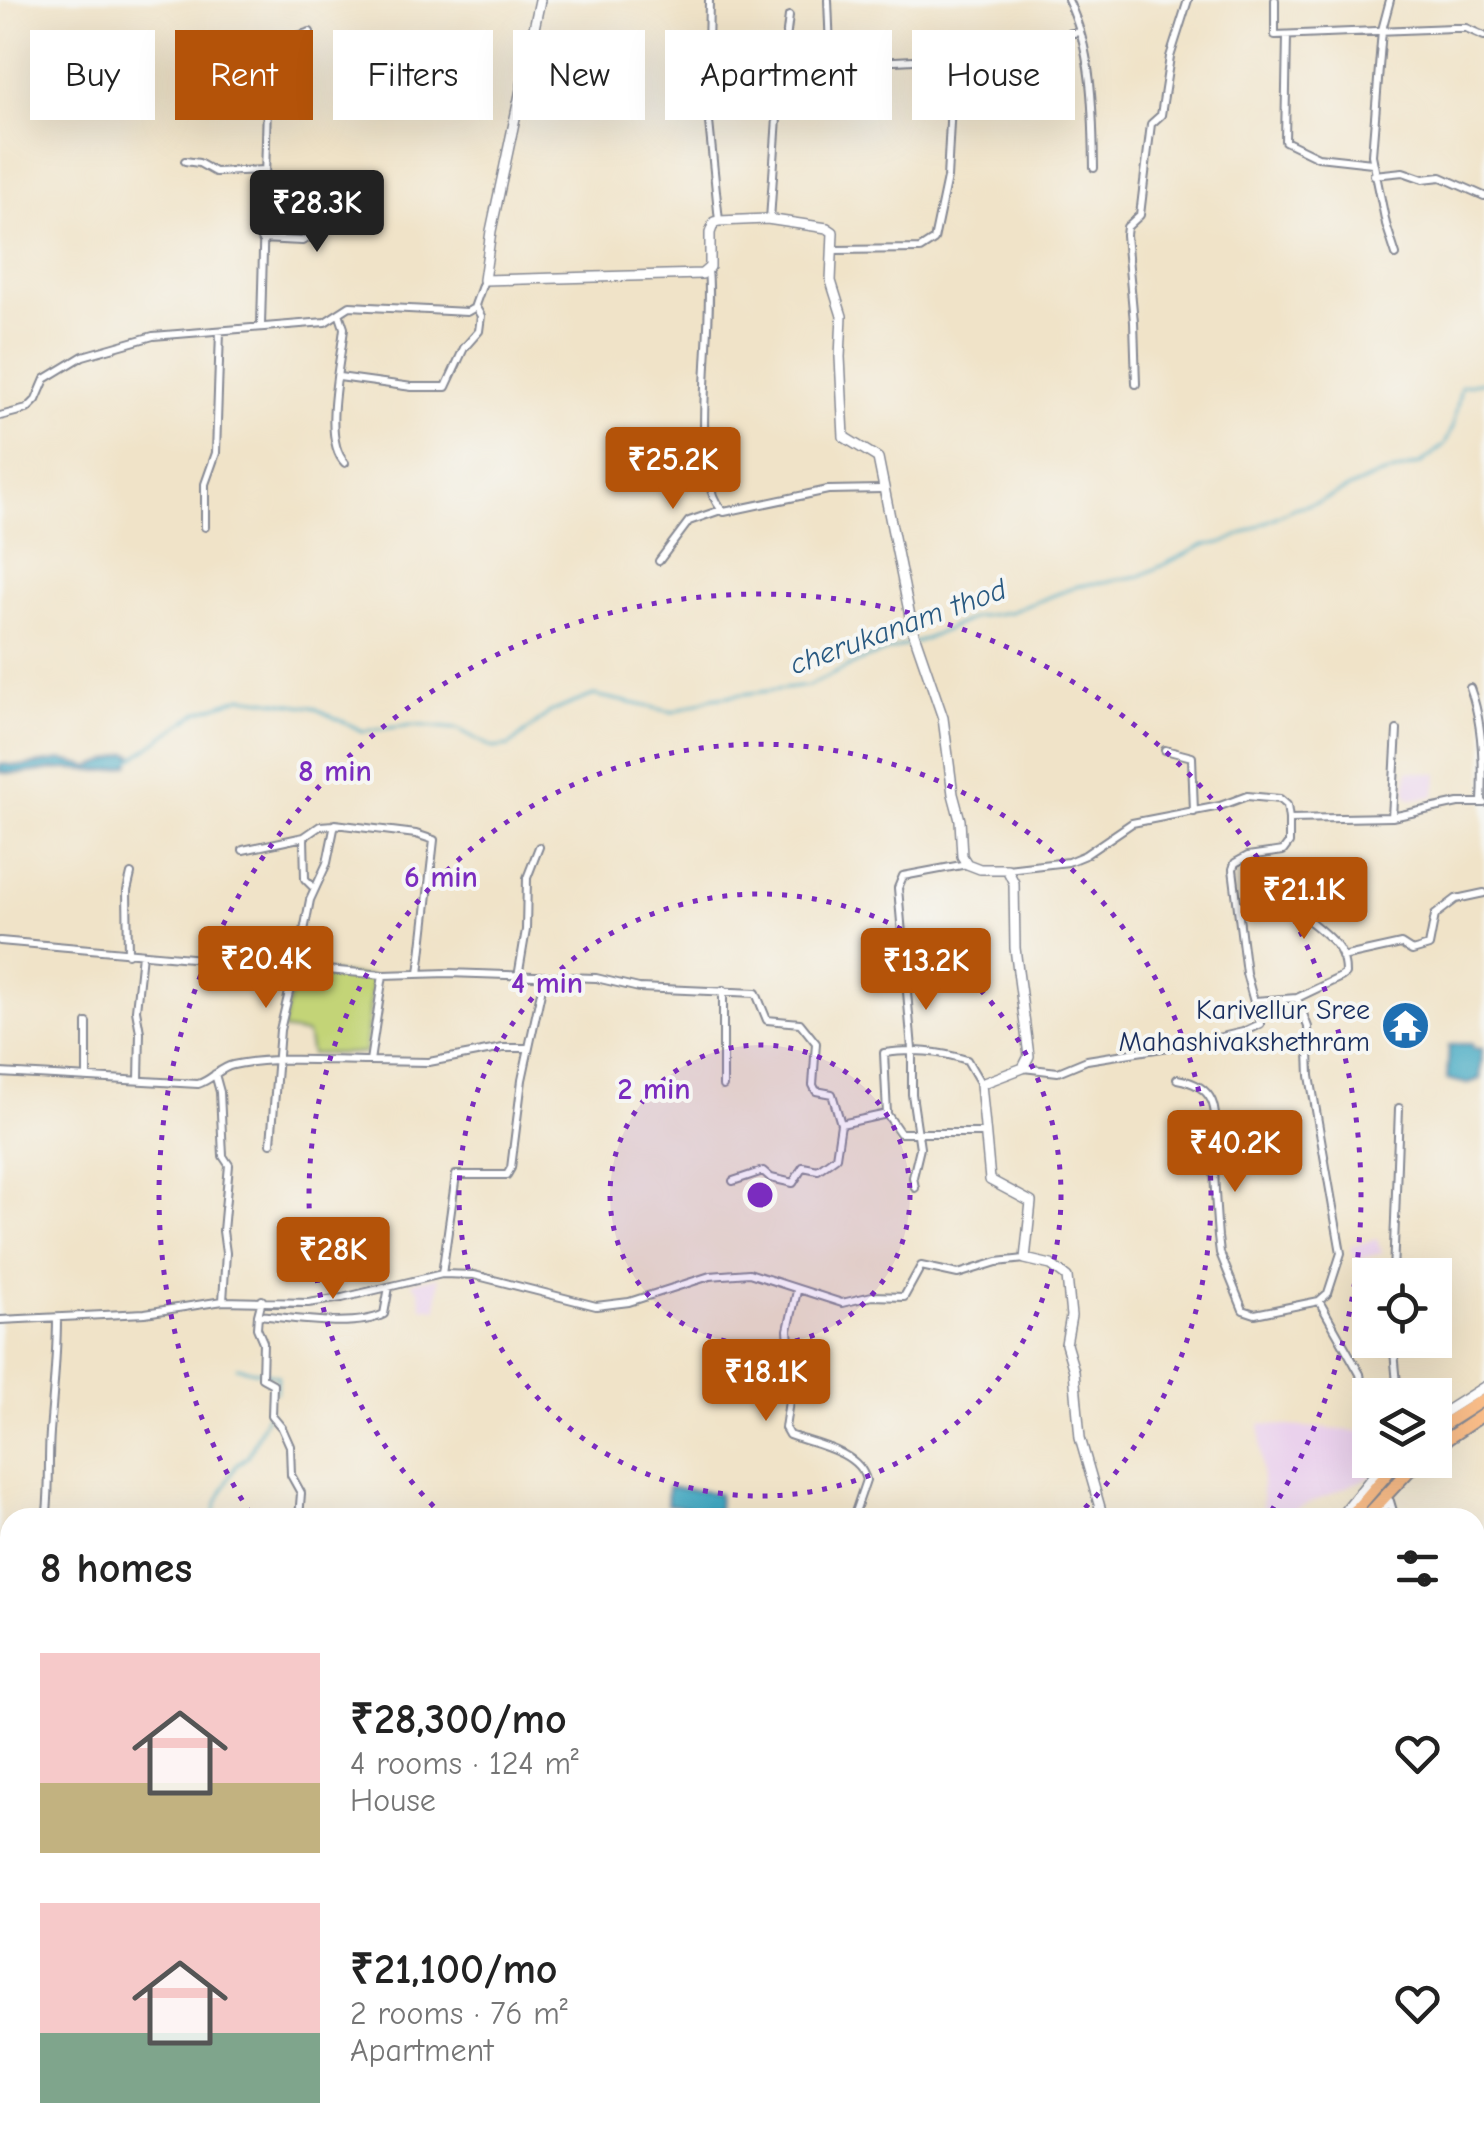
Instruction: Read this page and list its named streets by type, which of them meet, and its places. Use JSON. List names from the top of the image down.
{
  "water": ["cherukanam thod"],
  "places": {
    "temple": ["Karivellur Sree Mahashivakshethram"]
  },
  "page": {
    "chip": [
      "Buy",
      "Rent",
      "Filters",
      "New",
      "Apartment",
      "House"
    ],
    "price": [
      "₹28.3K",
      "₹25.2K",
      "₹21.1K",
      "₹20.4K",
      "₹13.2K",
      "₹40.2K",
      "₹28K",
      "₹18.1K"
    ],
    "heading": "8 homes",
    "list": [
      {
        "name": "₹28,300/mo",
        "note": "4 rooms · 124 m² · House"
      },
      {
        "name": "₹21,100/mo",
        "note": "2 rooms · 76 m² · Apartment"
      }
    ]
  },
  "rings": [
    "8 min",
    "6 min",
    "4 min",
    "2 min"
  ]
}
